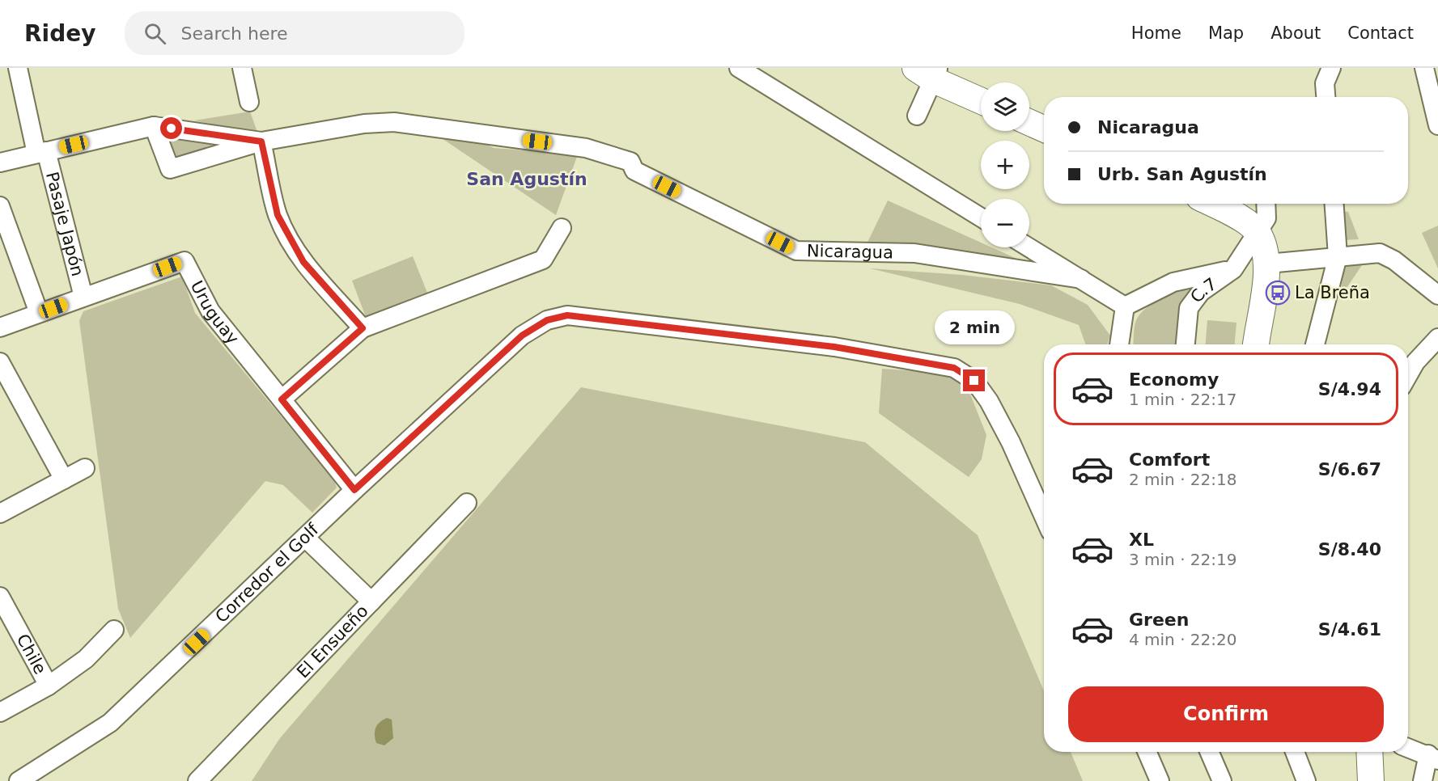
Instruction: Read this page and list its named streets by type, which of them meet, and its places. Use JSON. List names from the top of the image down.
{
  "streets": {
    "street": [
      "Pasaje Japón",
      "Nicaragua",
      "C.7",
      "Uruguay",
      "Corredor el Golf",
      "El Ensueño",
      "Chile"
    ]
  },
  "crossings": [
    ["Pasaje Japón", "Uruguay"],
    ["Uruguay", "Corredor el Golf"]
  ],
  "districts": ["San Agustín"],
  "places": {
    "bus stop": ["La Breña"]
  },
  "page": {
    "header": "Ridey",
    "search": "Search here",
    "nav": [
      "Home",
      "Map",
      "About",
      "Contact"
    ],
    "map_buttons": ["+", "−"],
    "banner": ["Nicaragua", "Urb. San Agustín"],
    "bubble": "2 min",
    "list": [
      {
        "name": "Economy",
        "note": "1 min · 22:17",
        "value": "S/4.94"
      },
      {
        "name": "Comfort",
        "note": "2 min · 22:18",
        "value": "S/6.67"
      },
      {
        "name": "XL",
        "note": "3 min · 22:19",
        "value": "S/8.40"
      },
      {
        "name": "Green",
        "note": "4 min · 22:20",
        "value": "S/4.61"
      }
    ],
    "buttons": "Confirm"
  }
}
